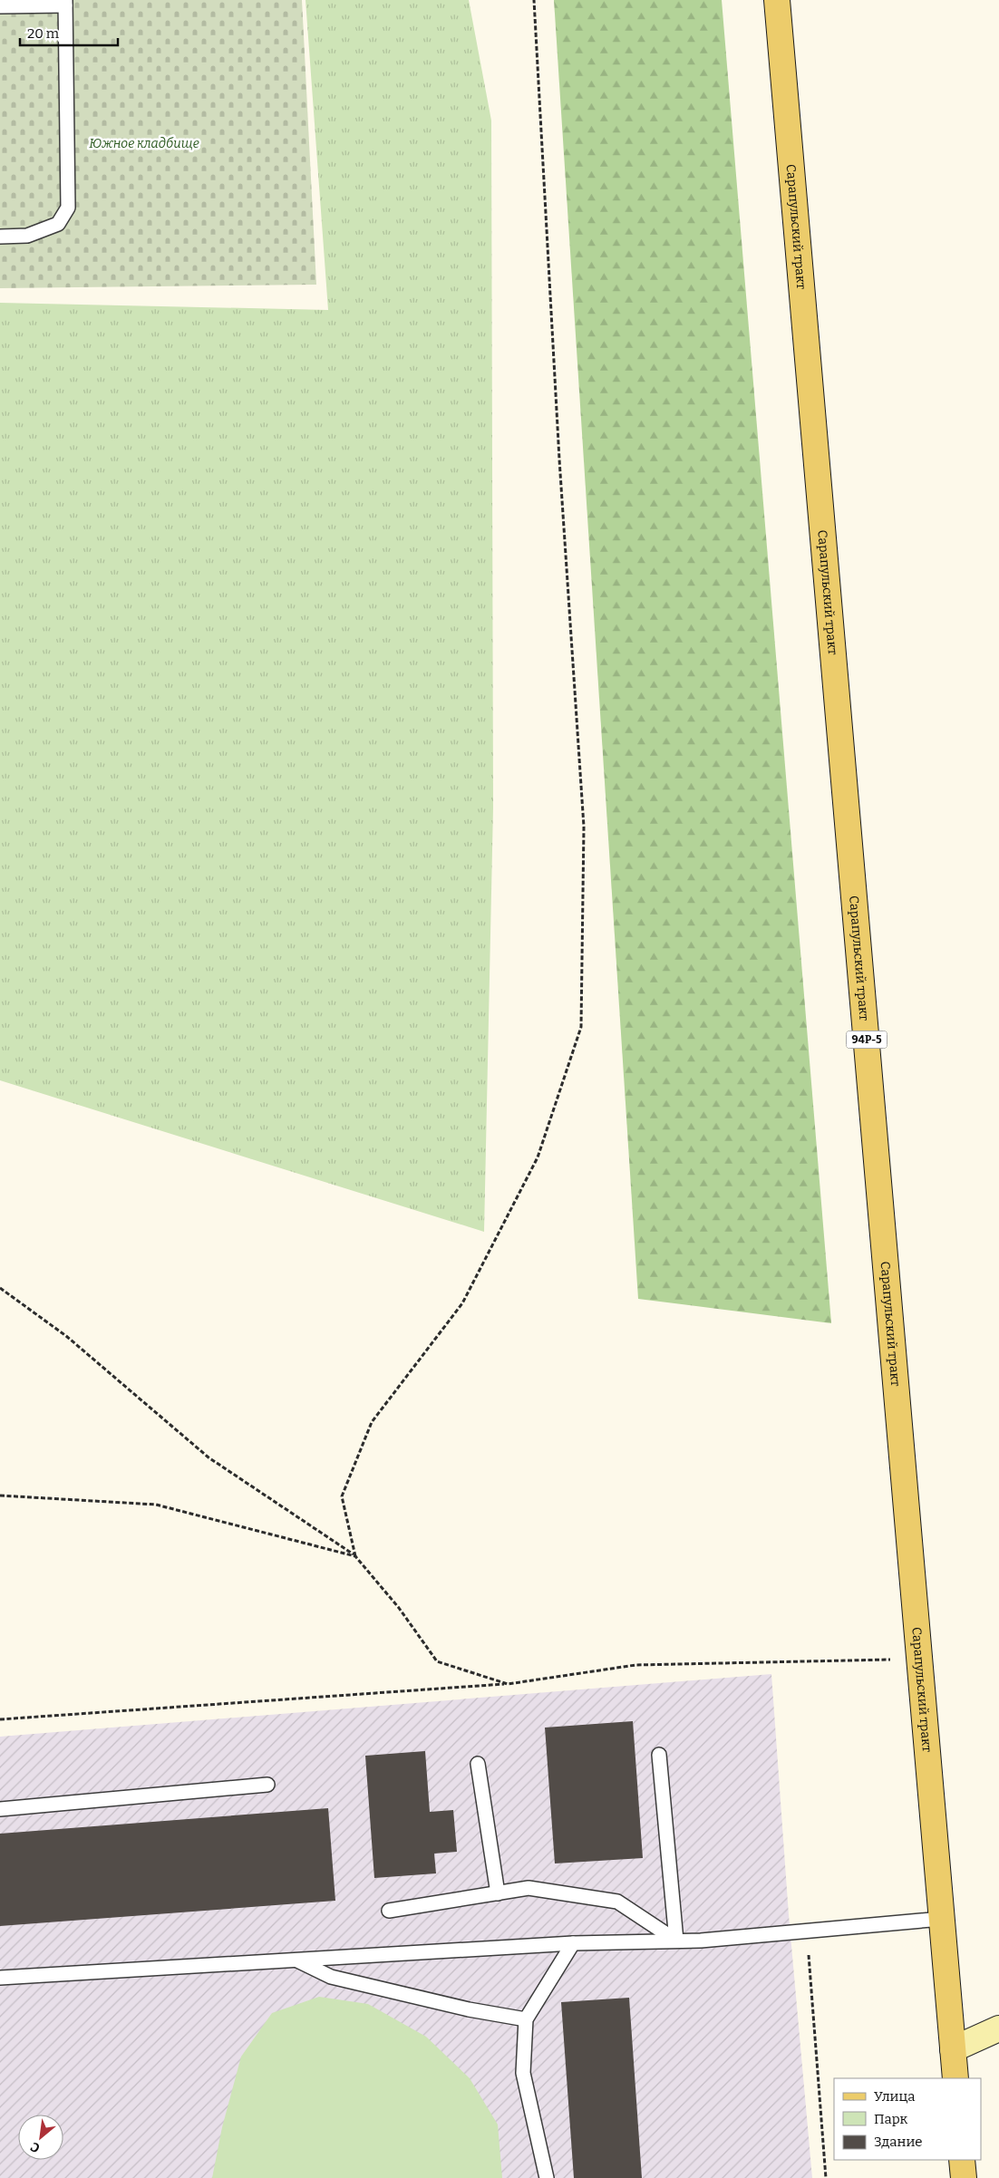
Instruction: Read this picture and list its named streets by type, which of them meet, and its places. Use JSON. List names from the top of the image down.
{
  "streets": {
    "main road": ["Сарапульский тракт", "94Р-5"]
  },
  "parks": ["Южное кладбище"],
  "legend": ["Улица", "Парк", "Здание"],
  "scale_bar": "20 m",
  "north": "bottom left"
}
